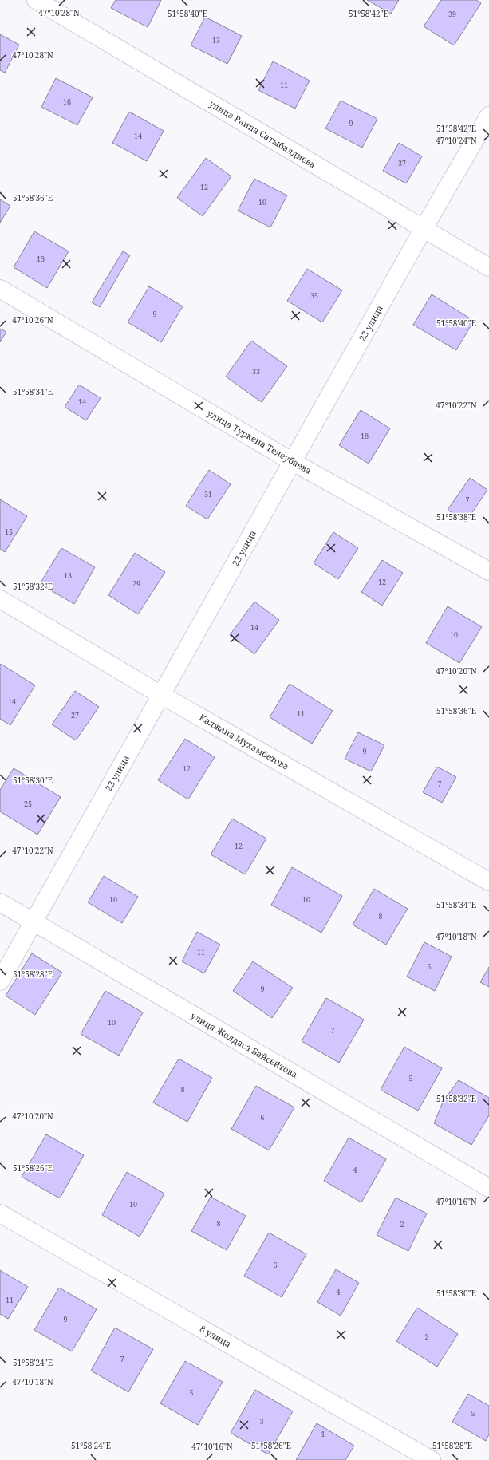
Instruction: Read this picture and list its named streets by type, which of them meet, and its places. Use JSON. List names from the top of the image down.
{
  "streets": {
    "street": [
      "улица Раипа Сатыбалдиева",
      "23 улица",
      "улица Туркена Телеубаева",
      "Калжана Мухамбетова",
      "улица Жолдаса Байсейтова",
      "8 улица"
    ]
  },
  "crossings": [
    ["улица Раипа Сатыбалдиева", "23 улица"],
    ["23 улица", "улица Туркена Телеубаева"],
    ["23 улица", "Калжана Мухамбетова"],
    ["23 улица", "улица Жолдаса Байсейтова"]
  ],
  "house_numbers": [
    "39",
    "13",
    "11",
    "16",
    "9",
    "14",
    "37",
    "12",
    "10",
    "13",
    "35",
    "9",
    "33",
    "14",
    "18",
    "31",
    "7",
    "15",
    "13",
    "12",
    "29",
    "14",
    "10",
    "14",
    "11",
    "27",
    "9",
    "12",
    "7",
    "25",
    "12",
    "10",
    "10",
    "8",
    "11",
    "6",
    "9",
    "10",
    "7",
    "5",
    "8",
    "6",
    "4",
    "10",
    "8",
    "2",
    "6",
    "4",
    "11",
    "9",
    "2",
    "7",
    "5",
    "5",
    "3",
    "1"
  ],
  "coordinates": [
    "47°10'28\"N",
    "51°58'40\"E",
    "51°58'42\"E",
    "47°10'24\"N",
    "51°58'36\"E",
    "47°10'26\"N",
    "51°58'34\"E",
    "47°10'22\"N",
    "51°58'38\"E",
    "51°58'32\"E",
    "47°10'20\"N",
    "51°58'30\"E",
    "47°10'18\"N",
    "51°58'28\"E",
    "51°58'26\"E",
    "47°10'16\"N",
    "51°58'24\"E"
  ]
}
